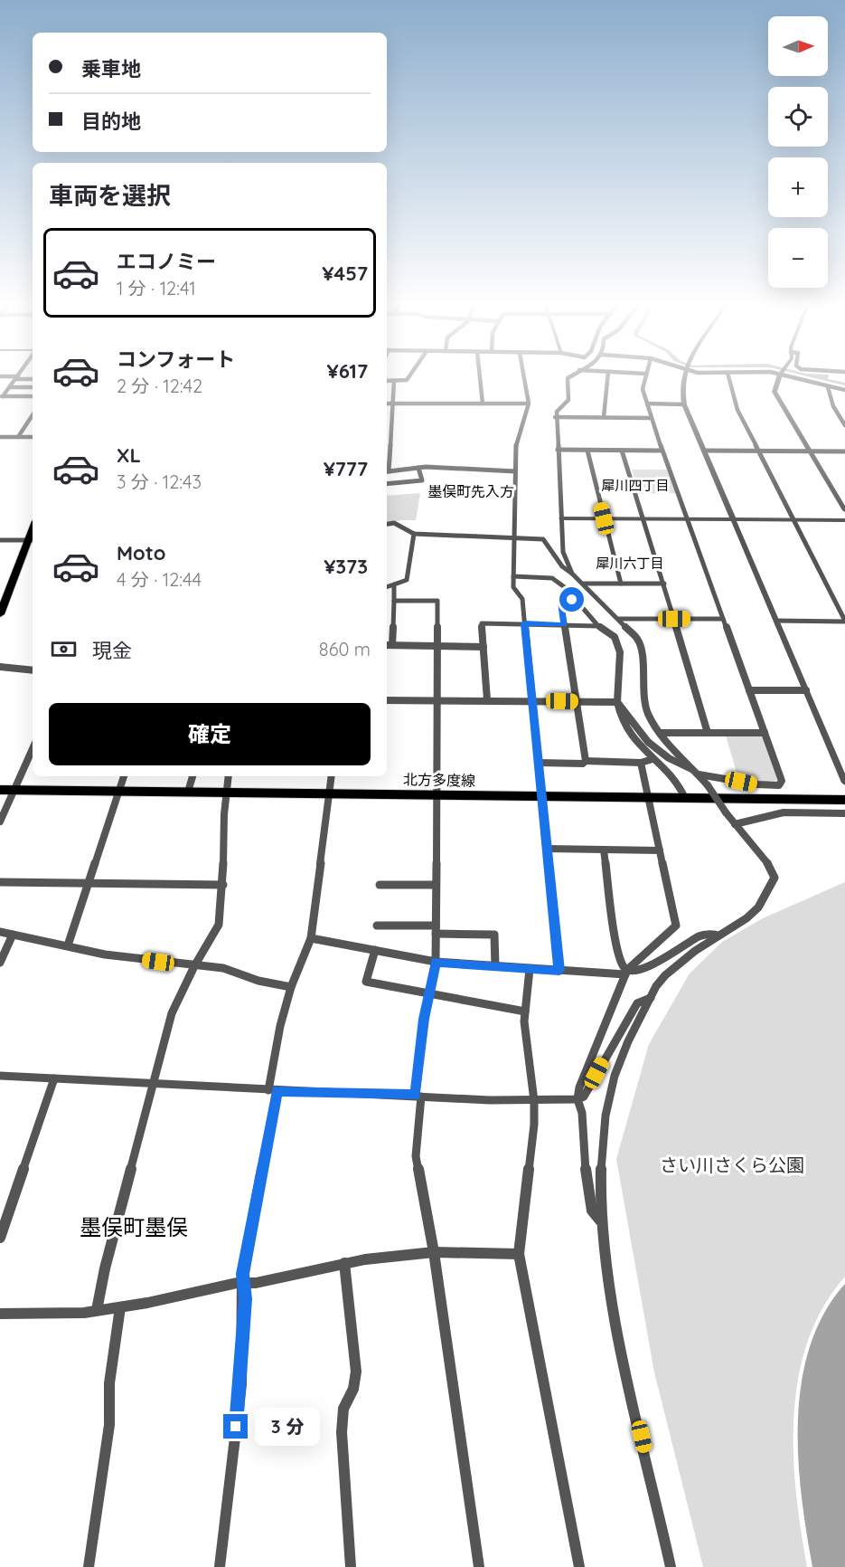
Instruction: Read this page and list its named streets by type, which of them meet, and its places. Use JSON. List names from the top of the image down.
{
  "streets": {
    "main road": ["北方多度線"]
  },
  "districts": [
    "犀川四丁目",
    "墨俣町先入方",
    "犀川六丁目",
    "墨俣町墨俣"
  ],
  "parks": ["さい川さくら公園"],
  "north": "right",
  "page": {
    "map_buttons": ["+", "−"],
    "banner": ["乗車地", "目的地"],
    "heading": "車両を選択",
    "list": [
      {
        "name": "エコノミー",
        "note": "1 分 · 12:41",
        "value": "¥457"
      },
      {
        "name": "コンフォート",
        "note": "2 分 · 12:42",
        "value": "¥617"
      },
      {
        "name": "XL",
        "note": "3 分 · 12:43",
        "value": "¥777"
      },
      {
        "name": "Moto",
        "note": "4 分 · 12:44",
        "value": "¥373"
      }
    ],
    "pay": ["現金", "860 m"],
    "buttons": "確定",
    "bubble": "3 分"
  }
}
